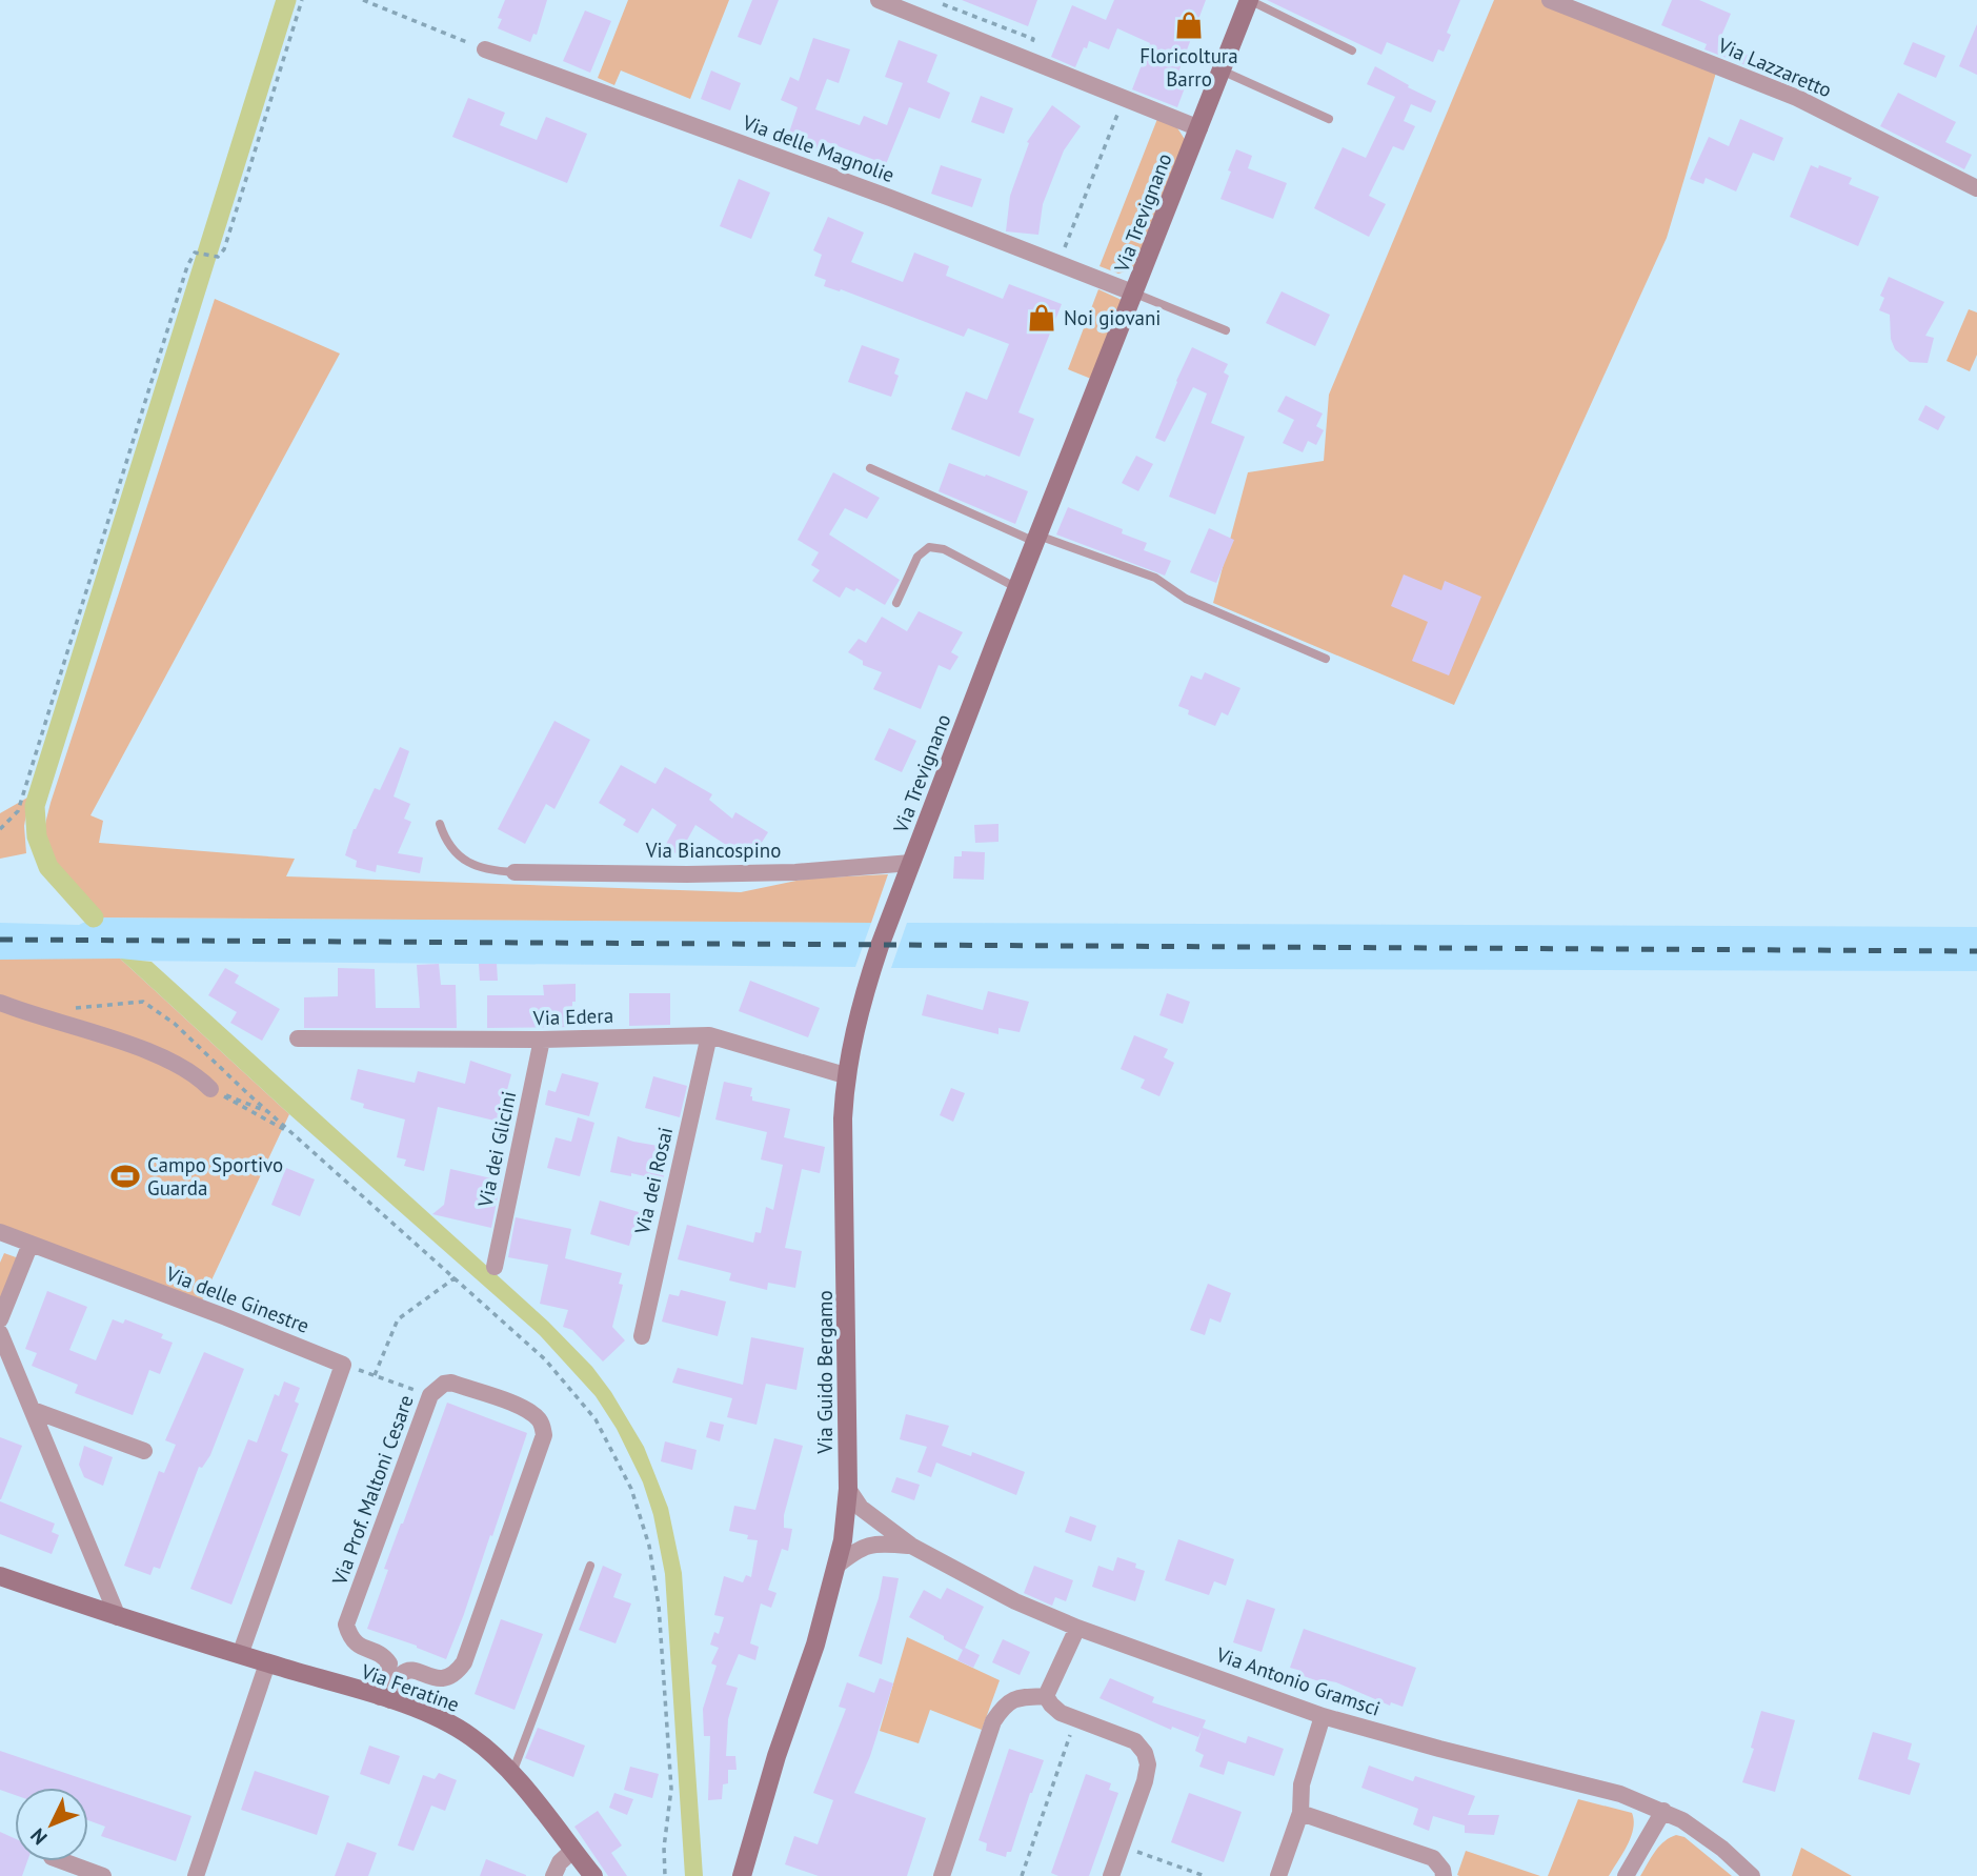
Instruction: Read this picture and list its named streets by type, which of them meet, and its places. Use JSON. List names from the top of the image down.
{
  "streets": {
    "main road": ["Via Trevignano", "Via Guido Bergamo", "Via Feratine"],
    "street": [
      "Via Lazzaretto",
      "Via delle Magnolie",
      "Via Biancospino",
      "Via Edera",
      "Via dei Glicini",
      "Via dei Rosai",
      "Via delle Ginestre",
      "Via Prof. Maltoni Cesare",
      "Via Antonio Gramsci"
    ]
  },
  "crossings": [
    ["Via delle Magnolie", "Via Trevignano"],
    ["Via Trevignano", "Via Biancospino"],
    ["Via Trevignano", "Via Guido Bergamo"],
    ["Via Biancospino", "Via Guido Bergamo"],
    ["Via Edera", "Via dei Glicini"],
    ["Via Edera", "Via dei Rosai"],
    ["Via Edera", "Via Guido Bergamo"],
    ["Via Guido Bergamo", "Via Antonio Gramsci"],
    ["Via Prof. Maltoni Cesare", "Via Feratine"]
  ],
  "places": {
    "shop": ["Floricoltura Barro", "Noi giovani"],
    "sports": ["Campo Sportivo Guarda"]
  },
  "north": "bottom left"
}
